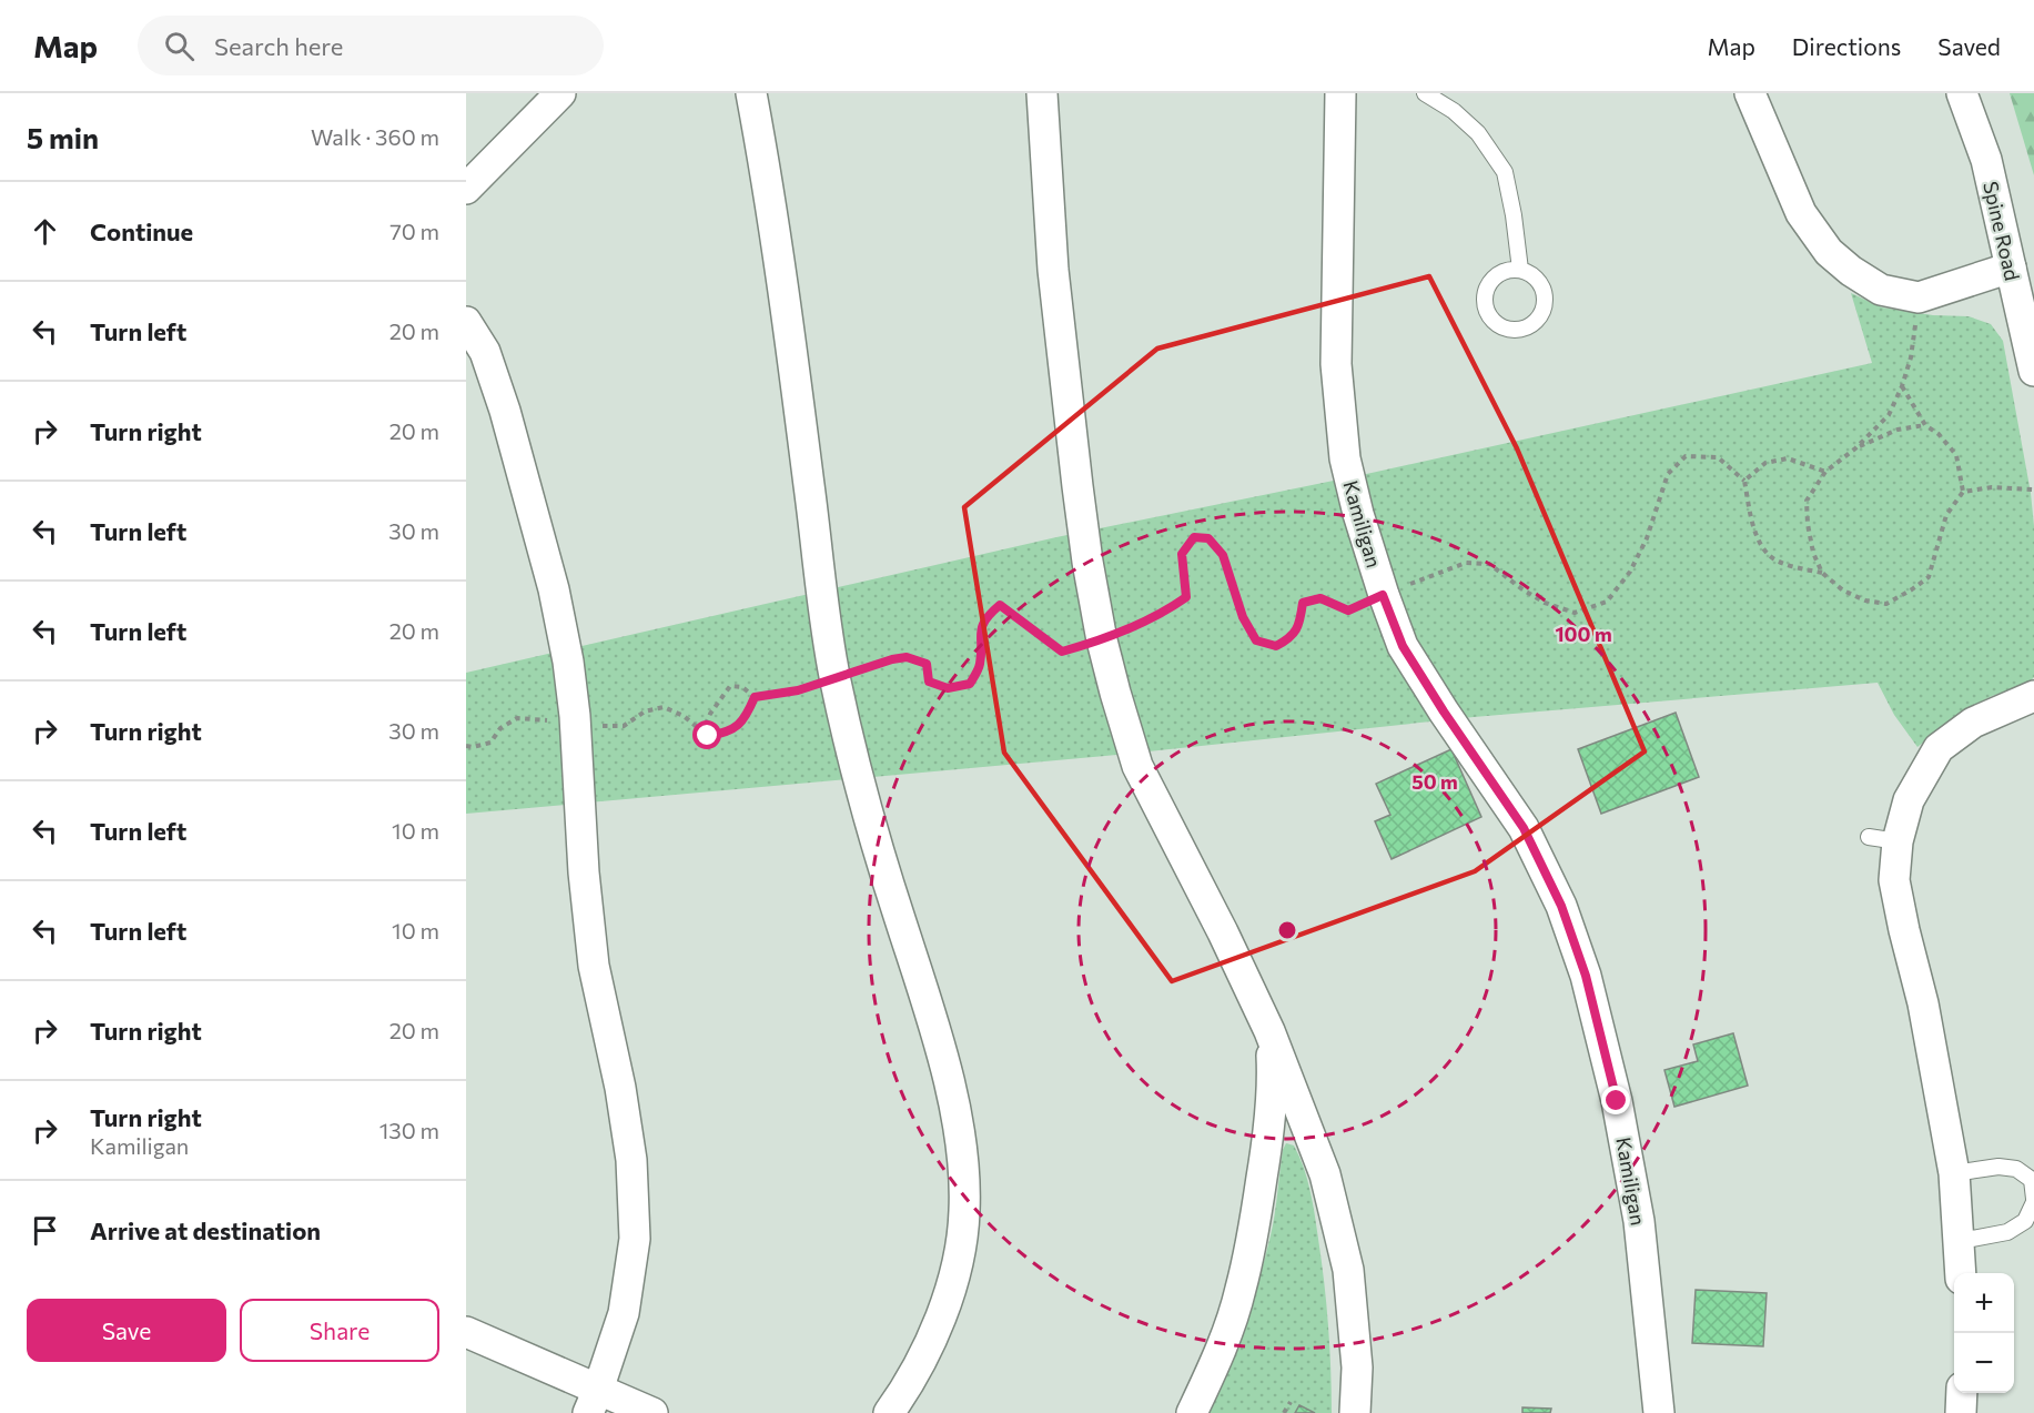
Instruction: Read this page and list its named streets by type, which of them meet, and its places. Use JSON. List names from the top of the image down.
{
  "streets": {
    "street": ["Spine Road", "Kamiligan"]
  },
  "page": {
    "header": "Map",
    "search": "Search here",
    "nav": ["Map", "Directions", "Saved"],
    "heading": ["5 min", "Walk · 360 m"],
    "list": [
      ["Continue", "70 m"],
      ["Turn left", "20 m"],
      ["Turn right", "20 m"],
      ["Turn left", "30 m"],
      ["Turn left", "20 m"],
      ["Turn right", "30 m"],
      ["Turn left", "10 m"],
      ["Turn left", "10 m"],
      ["Turn right", "20 m"],
      ["Turn right", "Kamiligan", "130 m"],
      "Arrive at destination"
    ],
    "map_buttons": ["+", "−"],
    "buttons": ["Save", "Share"]
  },
  "rings": ["100 m", "50 m"]
}
